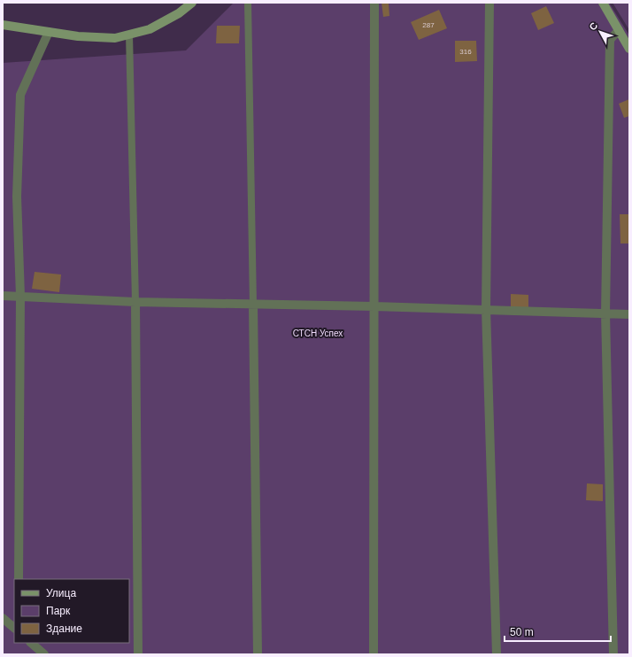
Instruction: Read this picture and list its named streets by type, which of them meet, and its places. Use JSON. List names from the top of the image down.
{
  "parks": ["СТСН Успех"],
  "house_numbers": ["287", "316"],
  "legend": ["Улица", "Парк", "Здание"],
  "scale_bar": "50 m",
  "north": "top left"
}
